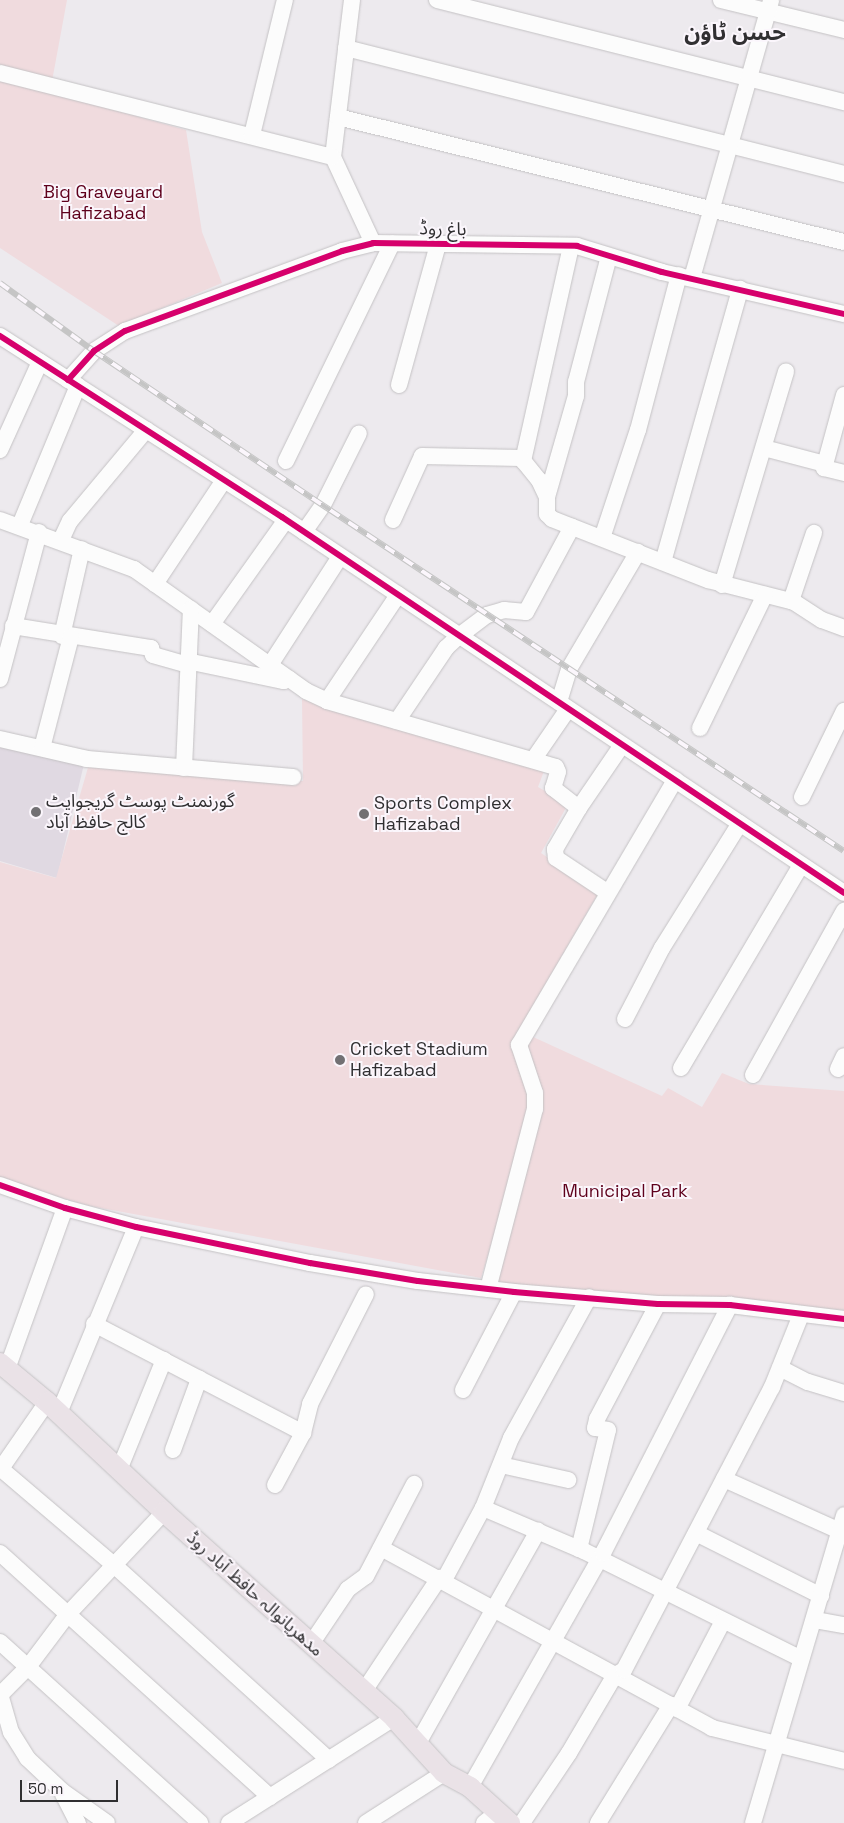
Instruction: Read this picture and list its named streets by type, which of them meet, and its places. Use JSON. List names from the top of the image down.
{
  "streets": {
    "main road": ["مدھریانوالہ حافظ آباد روڈ"],
    "street": ["باغ روڈ"]
  },
  "districts": ["حسن ٹاؤن"],
  "parks": ["Big Graveyard Hafizabad", "Municipal Park"],
  "places": ["گورنمنٹ پوسٹ گریجوایٹ کالج حافظ آباد", "Sports Complex Hafizabad", "Cricket Stadium Hafizabad"],
  "scale_bar": "50 m"
}
